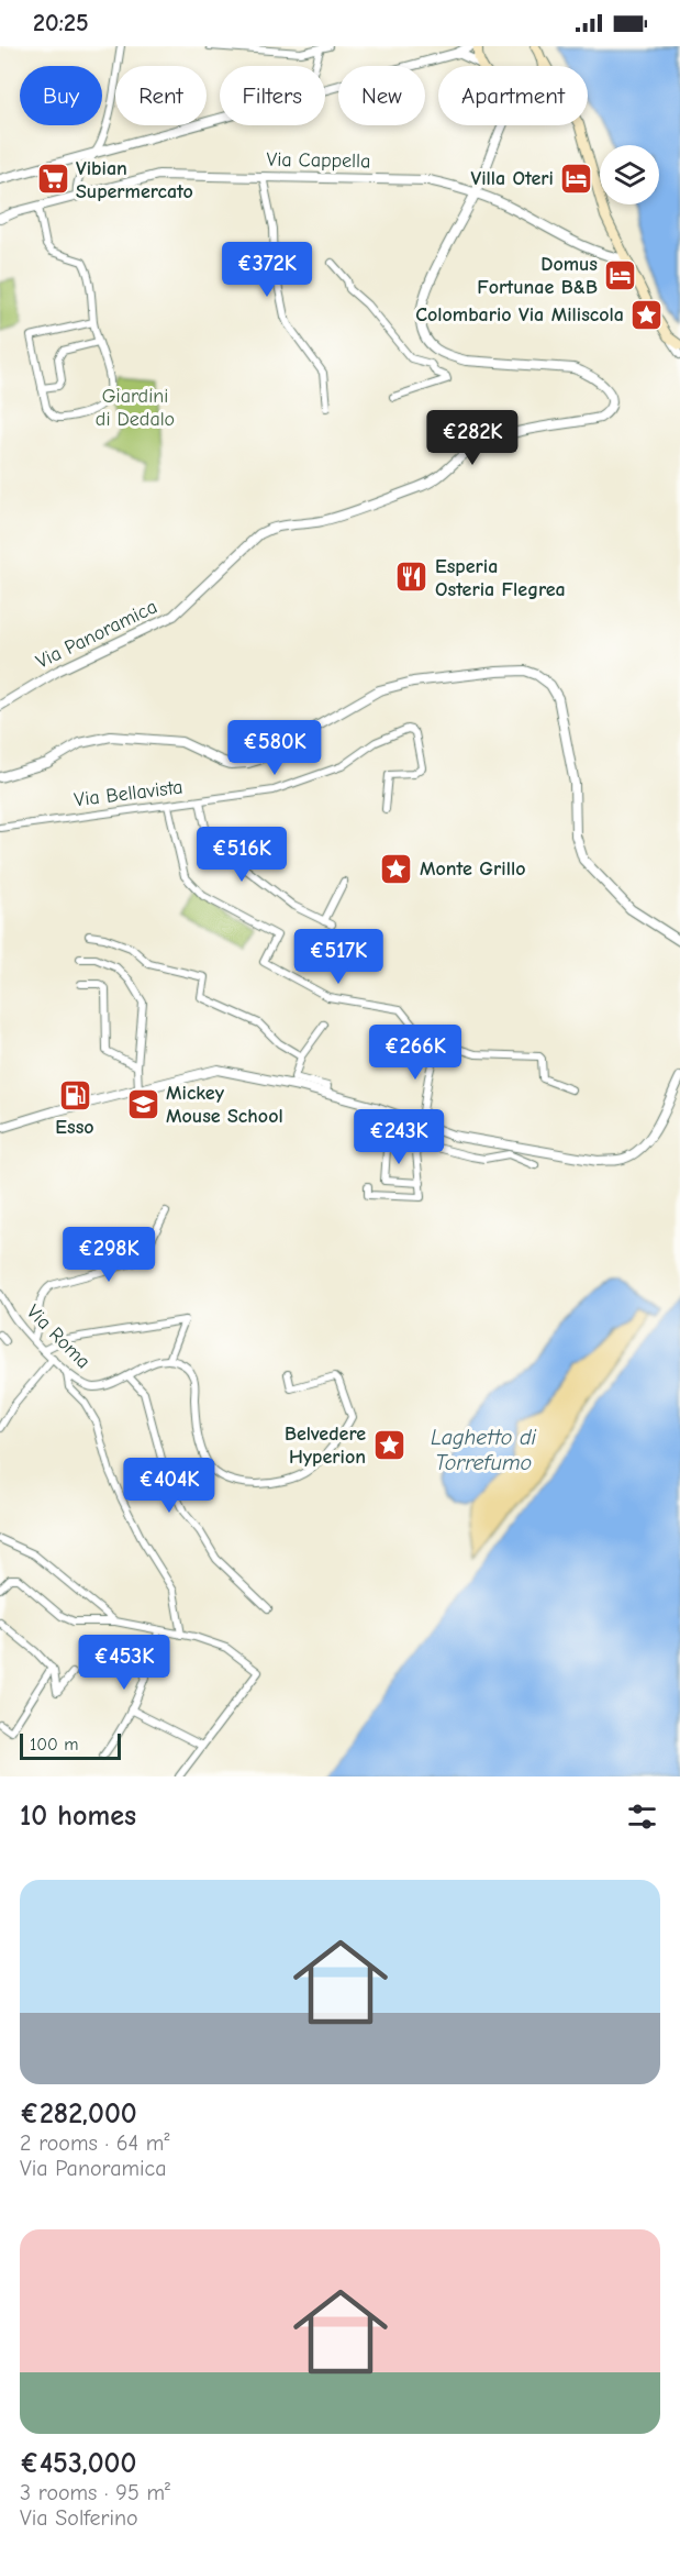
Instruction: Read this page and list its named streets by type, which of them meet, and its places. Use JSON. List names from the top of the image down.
{
  "streets": {
    "street": [
      "Via Cappella",
      "Via Panoramica",
      "Via Bellavista",
      "Via Roma"
    ]
  },
  "water": ["Laghetto di Torrefumo"],
  "parks": ["Giardini di Dedalo"],
  "places": {
    "hotel": ["Villa Oteri", "Domus Fortunae B&B"],
    "supermarket": ["Vibian Supermercato"],
    "place": ["Colombario Via Miliscola", "Monte Grillo", "Belvedere Hyperion"],
    "restaurant": ["Esperia Osteria Flegrea"],
    "fuel station": ["Esso"],
    "school or university": ["Mickey Mouse School"]
  },
  "scale_bar": "100 m",
  "page": {
    "status": "20:25",
    "chip": [
      "Buy",
      "Rent",
      "Filters",
      "New",
      "Apartment"
    ],
    "price": [
      "€372K",
      "€282K",
      "€580K",
      "€516K",
      "€517K",
      "€266K",
      "€243K",
      "€298K",
      "€404K",
      "€453K"
    ],
    "scale": "100 m",
    "heading": "10 homes",
    "list": [
      {
        "name": "€282,000",
        "note": "2 rooms · 64 m² · Via Panoramica"
      },
      {
        "name": "€453,000",
        "note": "3 rooms · 95 m² · Via Solferino"
      }
    ]
  }
}
